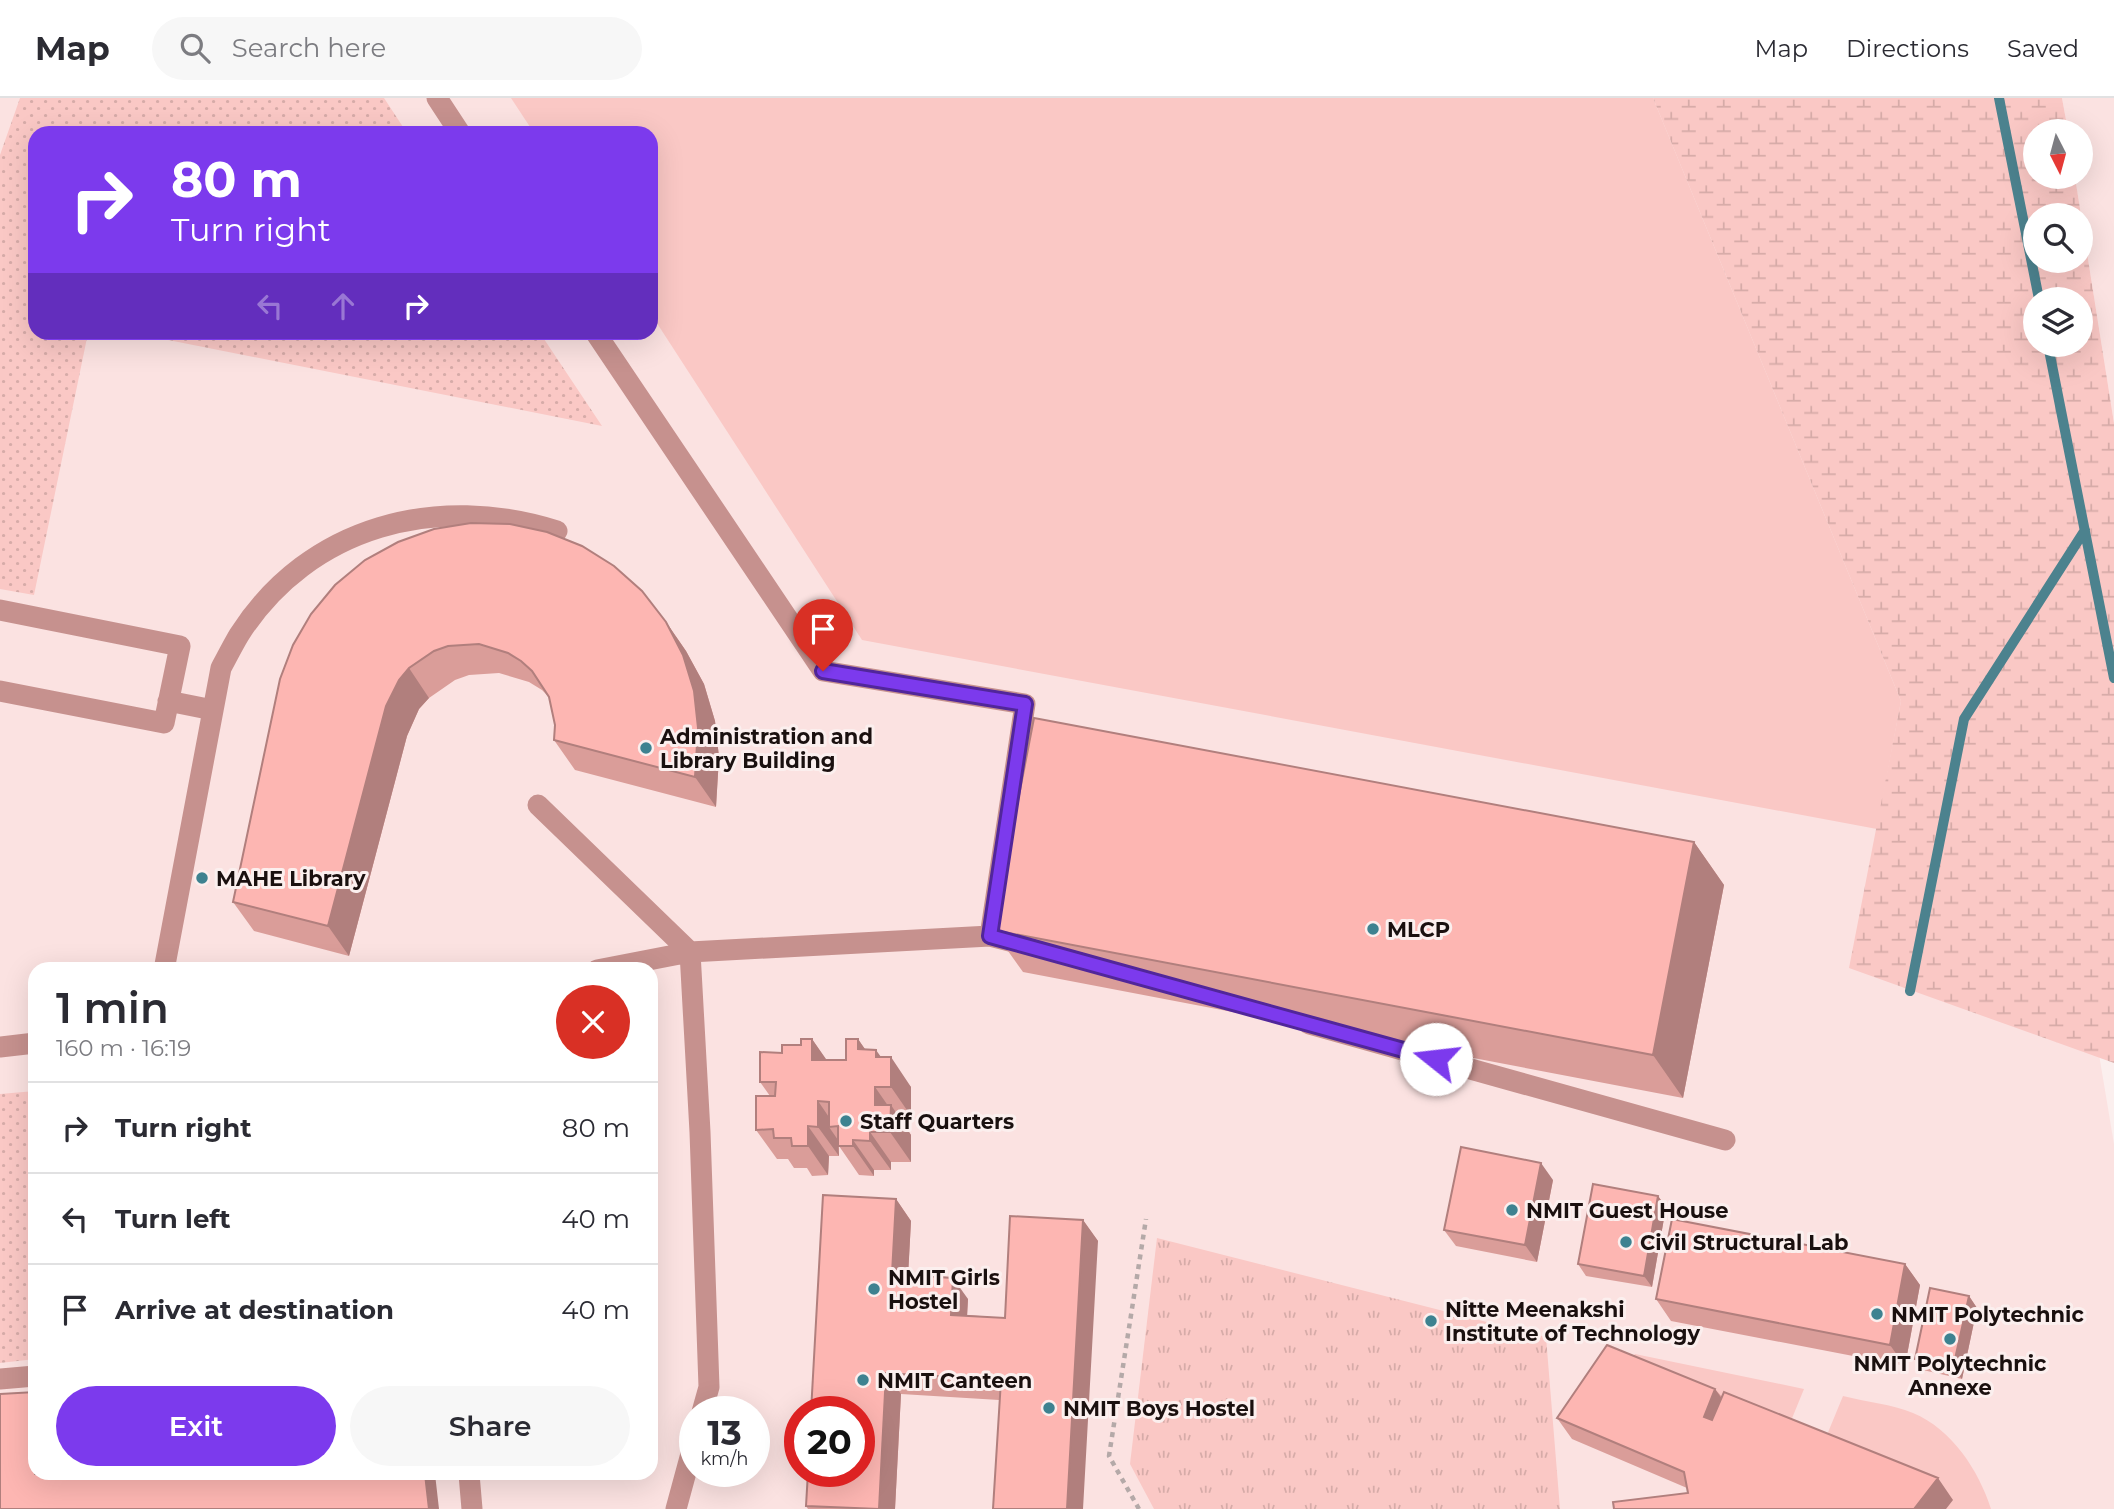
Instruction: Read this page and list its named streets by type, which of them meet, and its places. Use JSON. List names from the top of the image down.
{
  "places": [
    "Administration and Library Building",
    "MAHE Library",
    "MLCP",
    "Staff Quarters",
    "NMIT Guest House",
    "Civil Structural Lab",
    "NMIT Girls Hostel",
    "NMIT Polytechnic",
    "Nitte Meenakshi Institute of Technology",
    "NMIT Polytechnic Annexe",
    "NMIT Canteen",
    "NMIT Boys Hostel"
  ],
  "north": "bottom",
  "page": {
    "header": "Map",
    "search": "Search here",
    "nav": ["Map", "Directions", "Saved"],
    "turn": ["80 m", "Turn right"],
    "heading": ["1 min", "160 m · 16:19"],
    "list": [
      {
        "name": "Turn right",
        "value": "80 m"
      },
      {
        "name": "Turn left",
        "value": "40 m"
      },
      {
        "name": "Arrive at destination",
        "value": "40 m"
      }
    ],
    "buttons": ["Exit", "Share"],
    "speed": "13 km/h",
    "limit": "20"
  }
}
